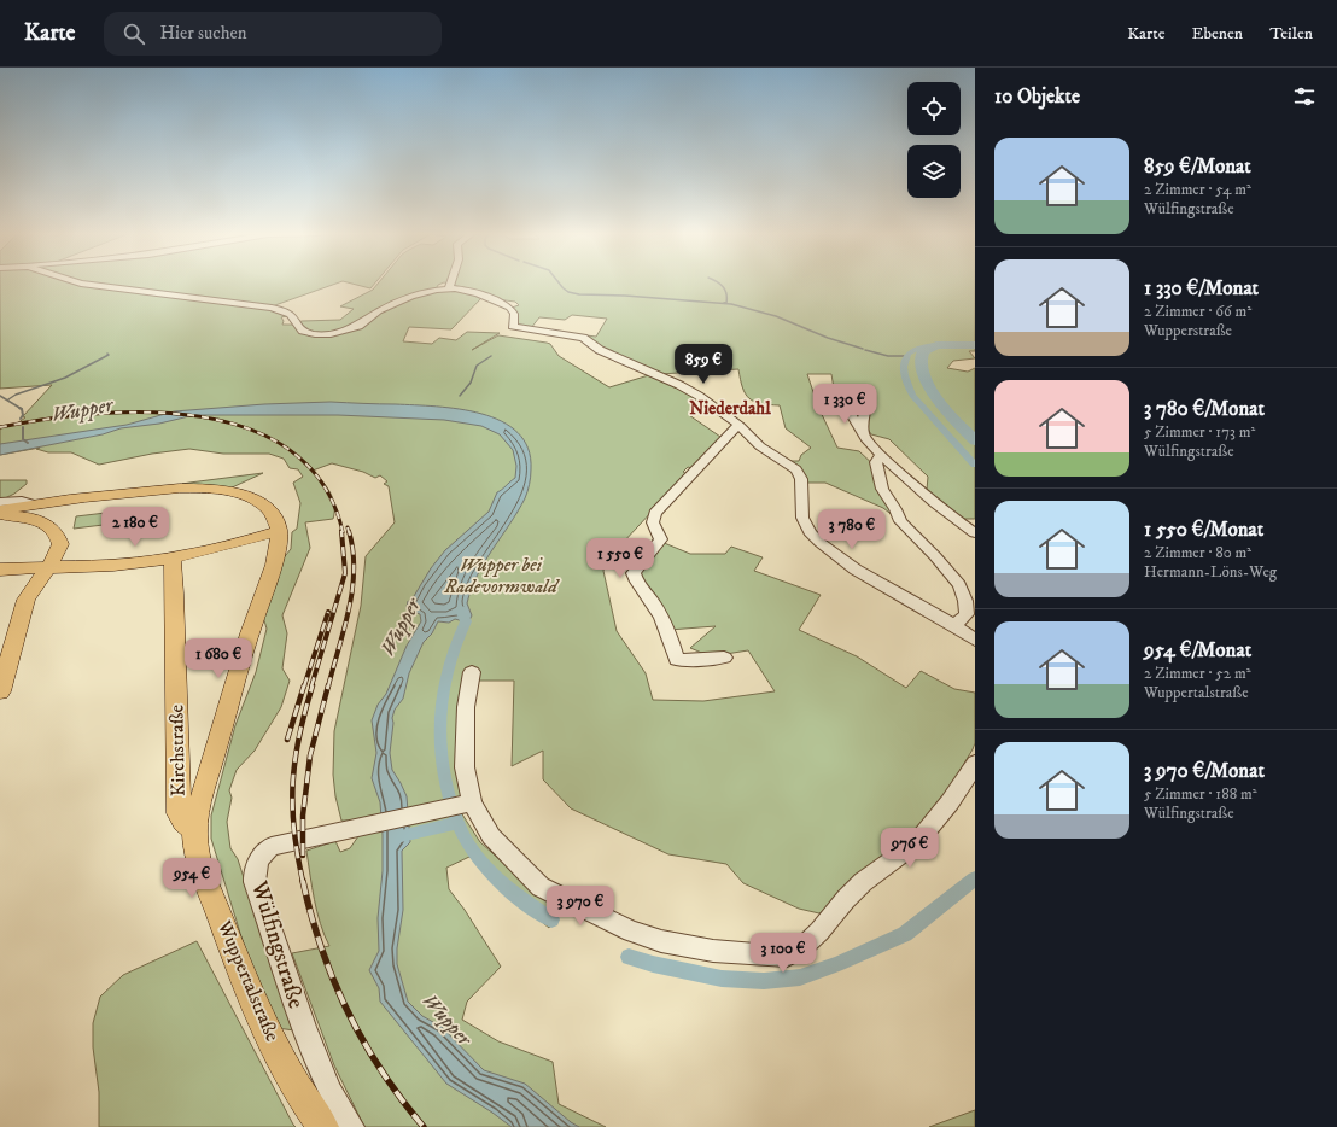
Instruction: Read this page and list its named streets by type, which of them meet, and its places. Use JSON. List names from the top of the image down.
{
  "streets": {
    "main road": ["Kirchstraße", "Wuppertalstraße"],
    "street": ["Wülfingstraße"]
  },
  "crossings": [
    ["Kirchstraße", "Wuppertalstraße"]
  ],
  "districts": ["Niederdahl"],
  "water": ["Wupper"],
  "parks": ["Wupper bei Radevormwald"],
  "page": {
    "header": "Karte",
    "search": "Hier suchen",
    "nav": ["Karte", "Ebenen", "Teilen"],
    "heading": "10 Objekte",
    "list": [
      {
        "name": "859 €/Monat",
        "note": "2 Zimmer · 54 m² · Wülfingstraße"
      },
      {
        "name": "1 330 €/Monat",
        "note": "2 Zimmer · 66 m² · Wupperstraße"
      },
      {
        "name": "3 780 €/Monat",
        "note": "5 Zimmer · 173 m² · Wülfingstraße"
      },
      {
        "name": "1 550 €/Monat",
        "note": "2 Zimmer · 80 m² · Hermann-Löns-Weg"
      },
      {
        "name": "954 €/Monat",
        "note": "2 Zimmer · 52 m² · Wuppertalstraße"
      },
      {
        "name": "3 970 €/Monat",
        "note": "5 Zimmer · 188 m² · Wülfingstraße"
      }
    ],
    "price": [
      "859 €",
      "1 330 €",
      "2 180 €",
      "3 780 €",
      "1 550 €",
      "1 680 €",
      "976 €",
      "954 €",
      "3 970 €",
      "3 100 €"
    ]
  }
}
